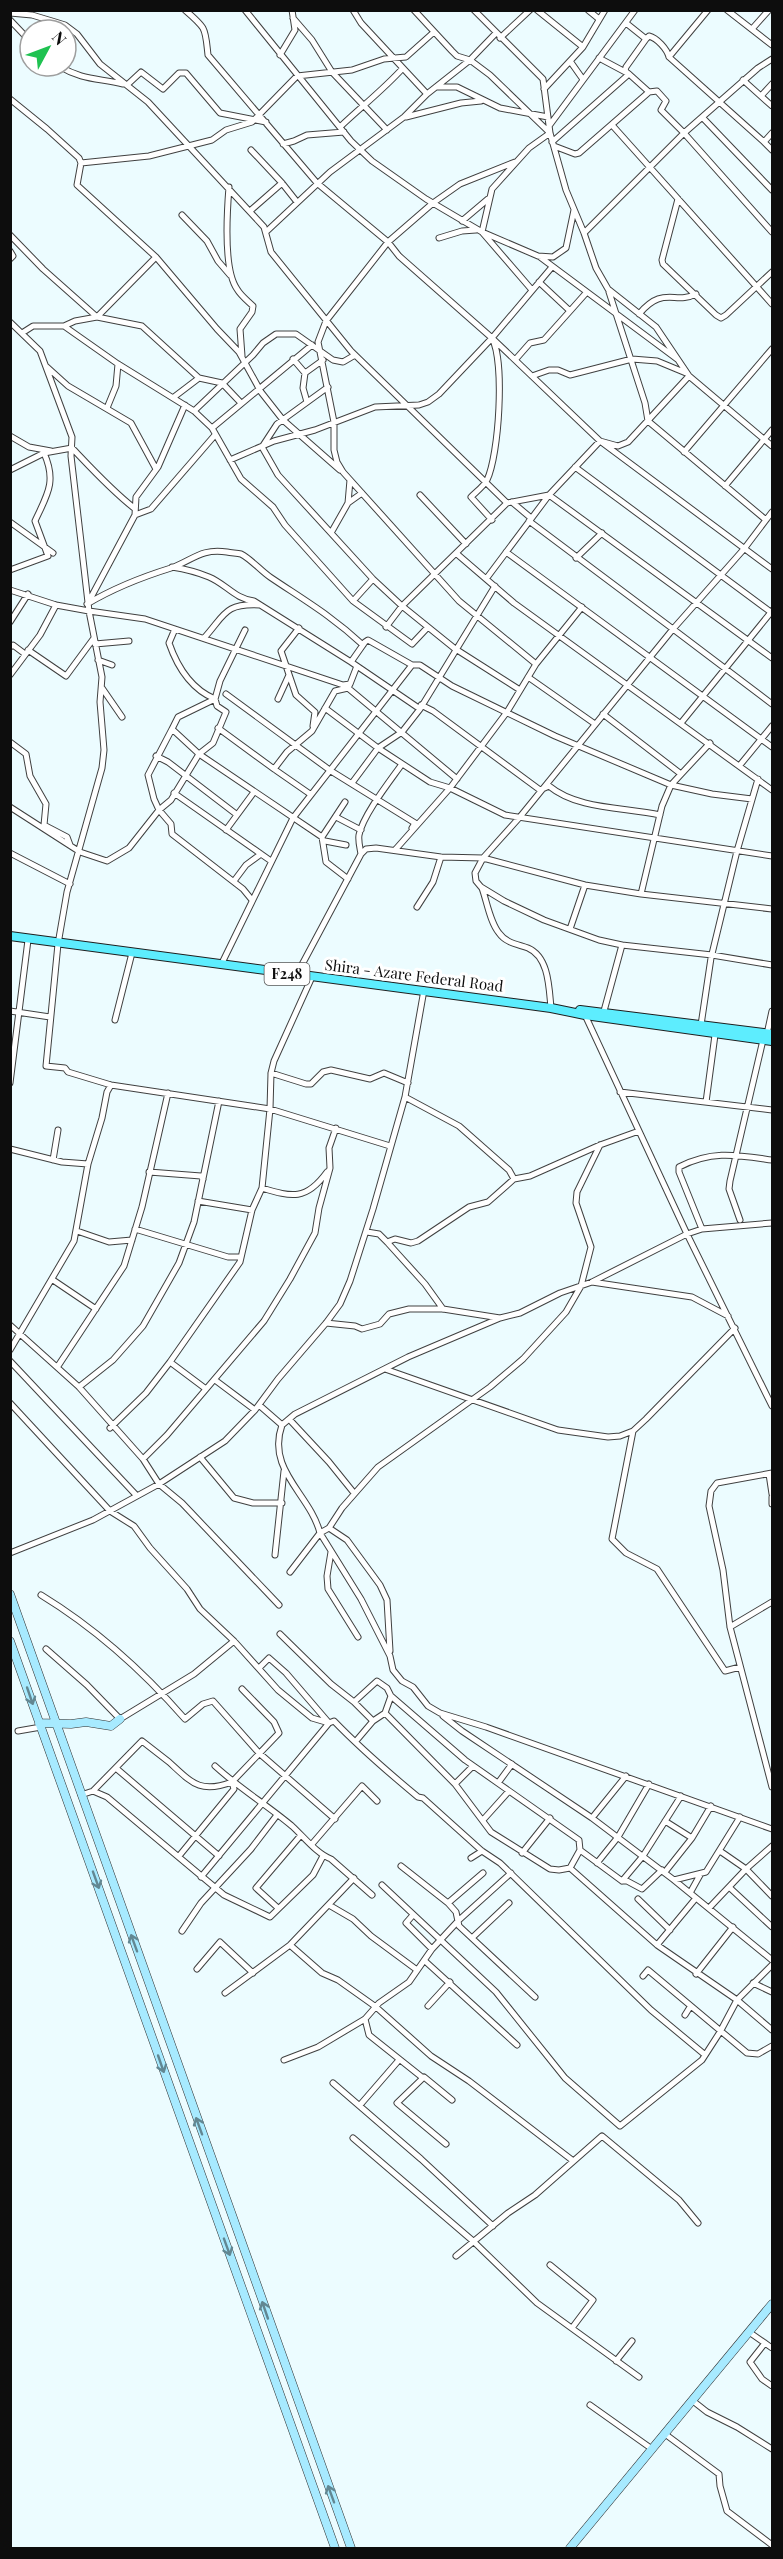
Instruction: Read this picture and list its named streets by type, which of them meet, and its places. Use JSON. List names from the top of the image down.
{
  "streets": {
    "main road": ["F248", "Shira - Azare Federal Road"]
  },
  "north": "top right"
}
